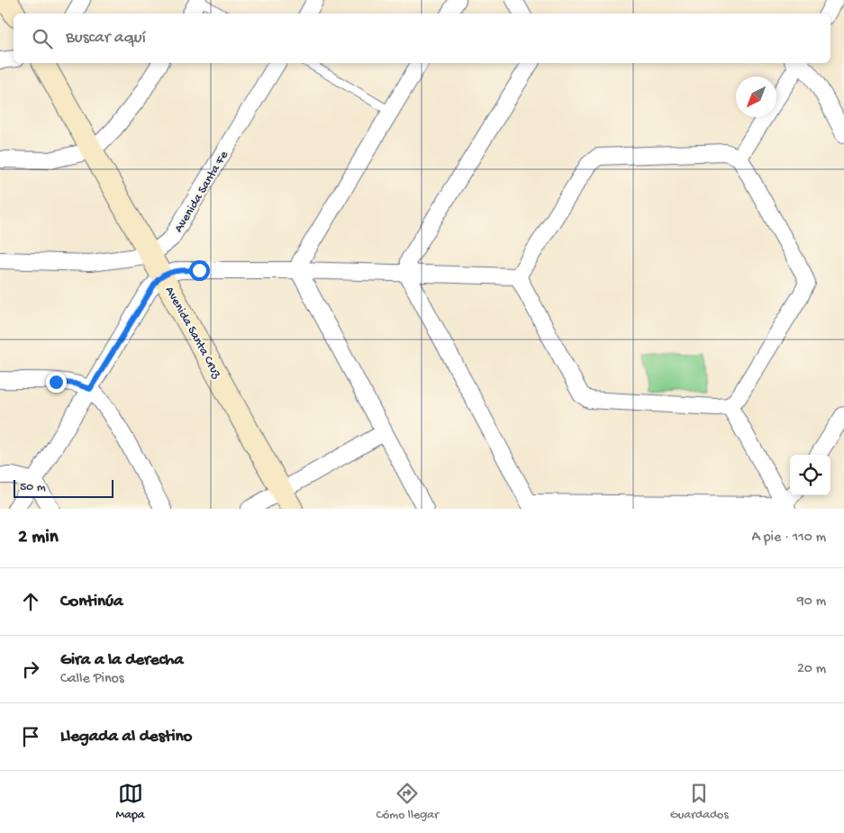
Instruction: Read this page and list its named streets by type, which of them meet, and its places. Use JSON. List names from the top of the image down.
{
  "streets": {
    "street": ["Avenida Santa Fe", "Avenida Santa Cruz"]
  },
  "crossings": [
    ["Avenida Santa Fe", "Avenida Santa Cruz"]
  ],
  "scale_bar": "50 m",
  "north": "bottom left",
  "page": {
    "search": "Buscar aquí",
    "scale": "50 m",
    "heading": ["2 min", "A pie · 110 m"],
    "list": [
      ["Continúa", "90 m"],
      ["Gira a la derecha", "Calle Pinos", "20 m"],
      "Llegada al destino"
    ],
    "nav": ["Mapa", "Cómo llegar", "Guardados"]
  }
}
